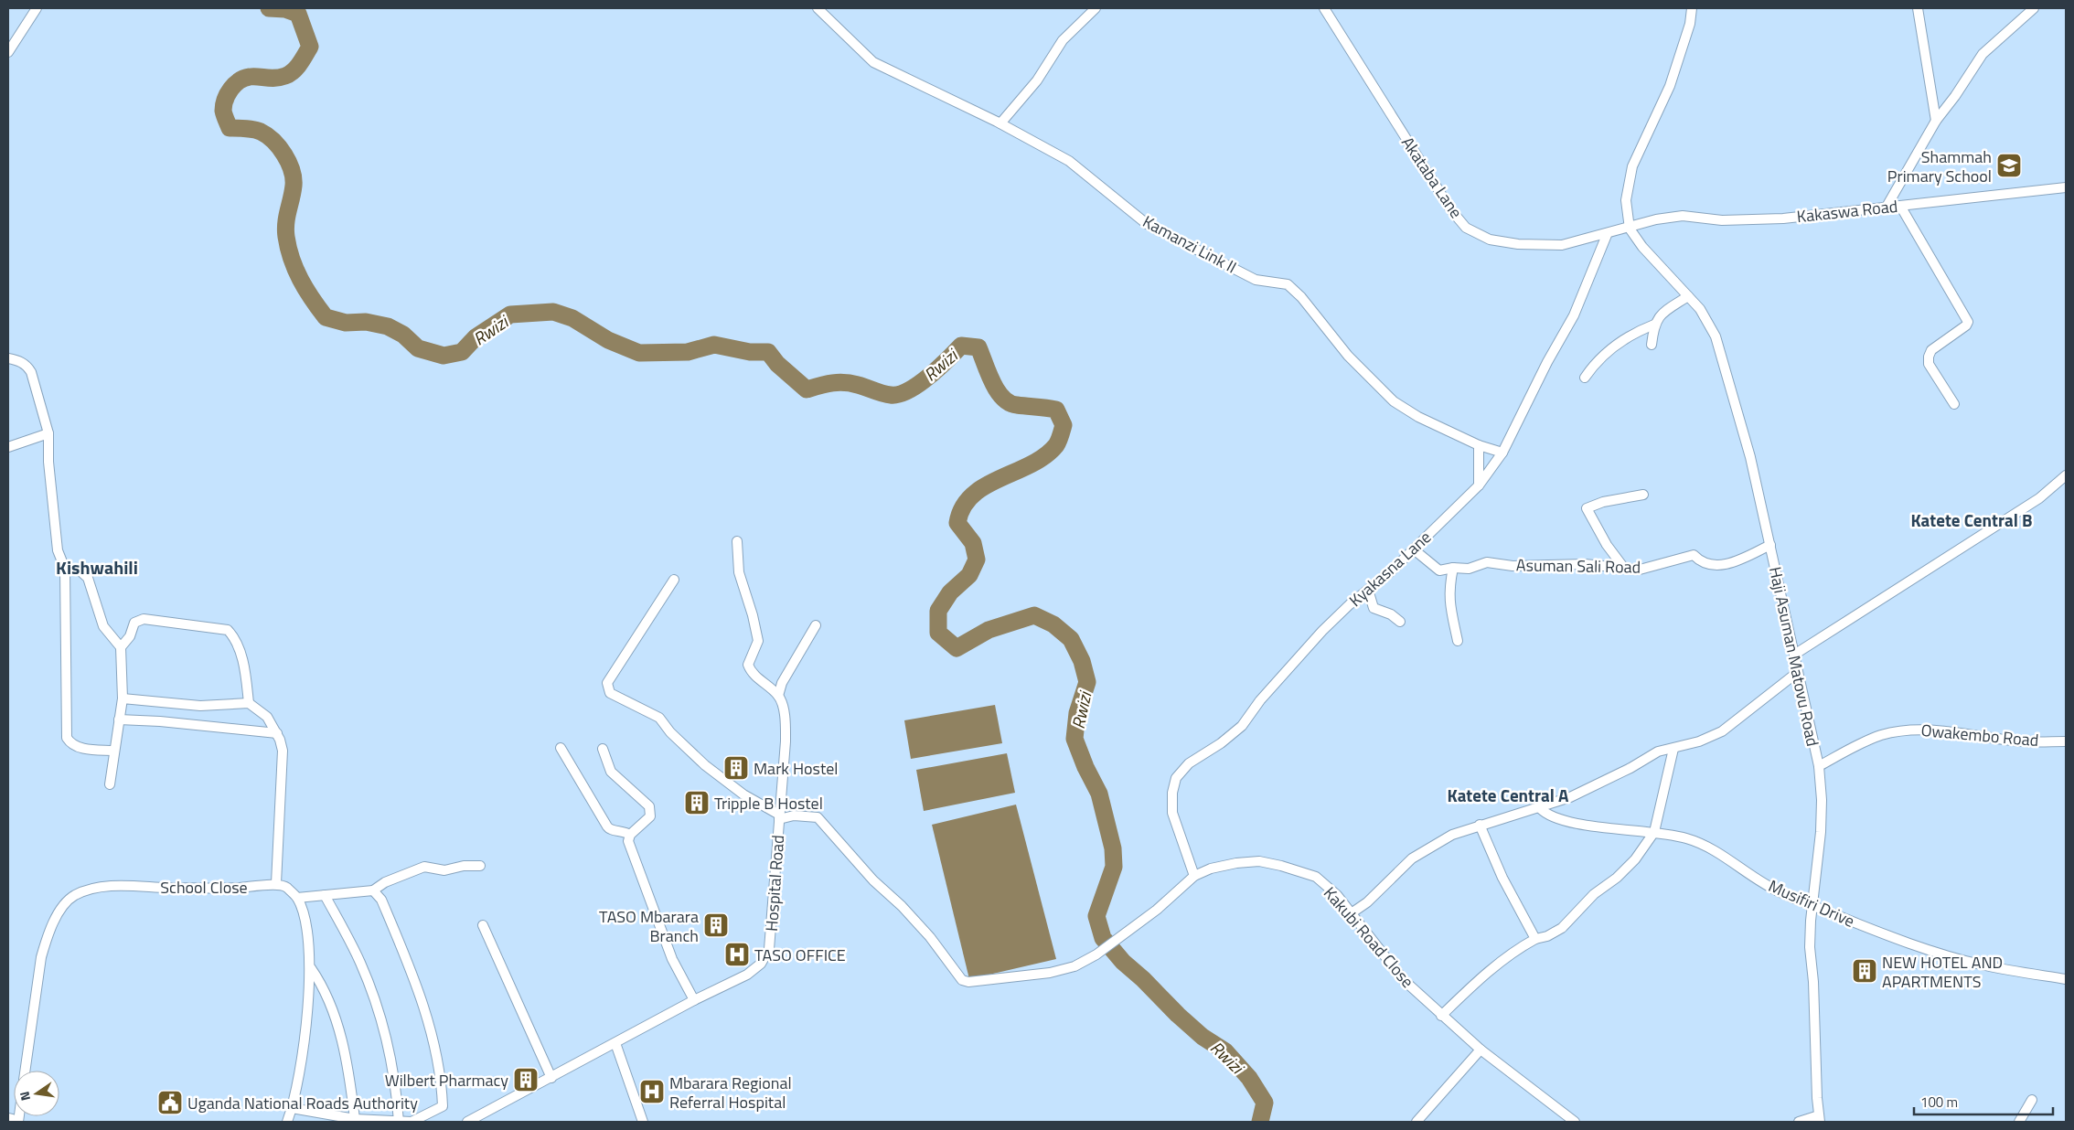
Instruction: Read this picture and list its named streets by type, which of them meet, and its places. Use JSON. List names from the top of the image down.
{
  "streets": {
    "street": [
      "Akataba Lane",
      "Kakaswa Road",
      "Kamanzi Link II",
      "Asuman Sali Road",
      "Kyakasna Lane",
      "Haji Asuman Matovu Road",
      "Owakembo Road",
      "Hospital Road",
      "School Close",
      "Musifiri Drive",
      "Kakubi Road Close"
    ]
  },
  "crossings": [
    ["Akataba Lane", "Kakaswa Road"],
    ["Akataba Lane", "Kyakasna Lane"],
    ["Akataba Lane", "Haji Asuman Matovu Road"],
    ["Kakaswa Road", "Haji Asuman Matovu Road"],
    ["Kamanzi Link II", "Kyakasna Lane"],
    ["Asuman Sali Road", "Kyakasna Lane"],
    ["Asuman Sali Road", "Haji Asuman Matovu Road"],
    ["Kyakasna Lane", "Kakubi Road Close"],
    ["Haji Asuman Matovu Road", "Owakembo Road"],
    ["Haji Asuman Matovu Road", "Musifiri Drive"],
    ["Hospital Road", "Kakubi Road Close"]
  ],
  "districts": ["Katete Central B", "Kishwahili", "Katete Central A"],
  "water": ["Rwizi"],
  "places": {
    "school or university": ["Shammah Primary School"],
    "building": [
      "Mark Hostel",
      "Tripple B Hostel",
      "TASO Mbarara Branch",
      "NEW HOTEL AND APARTMENTS",
      "Wilbert Pharmacy"
    ],
    "hospital": ["TASO OFFICE", "Mbarara Regional Referral Hospital"],
    "public building": ["Uganda National Roads Authority"]
  },
  "scale_bar": "100 m",
  "north": "left"
}
